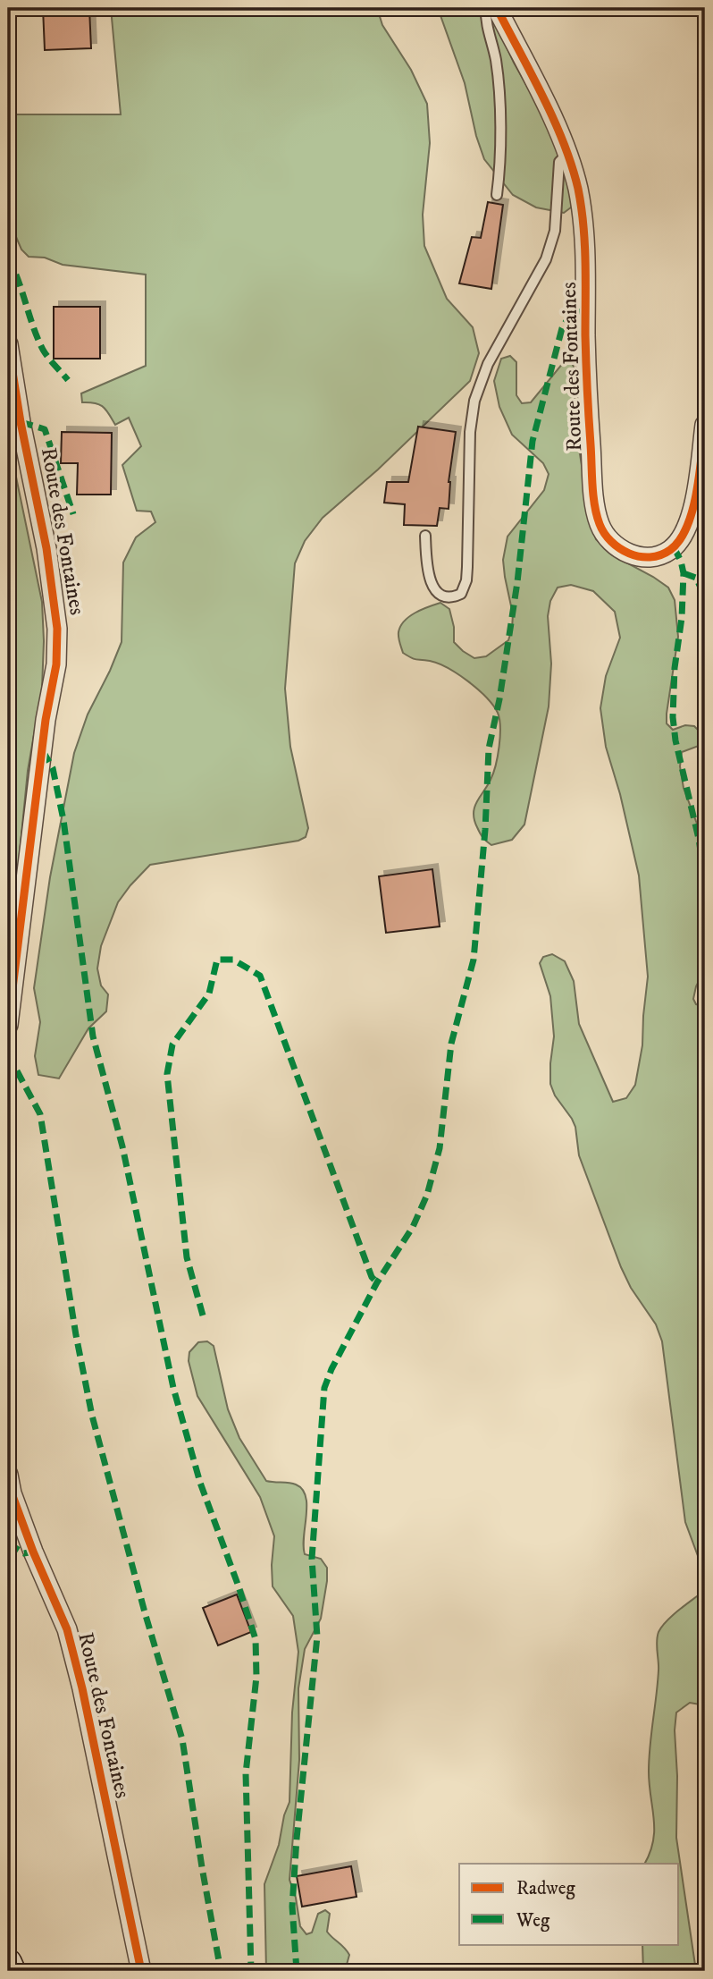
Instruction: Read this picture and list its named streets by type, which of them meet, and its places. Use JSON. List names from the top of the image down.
{
  "streets": {
    "street": ["Route des Fontaines"]
  },
  "legend": ["Radweg", "Weg"]
}
